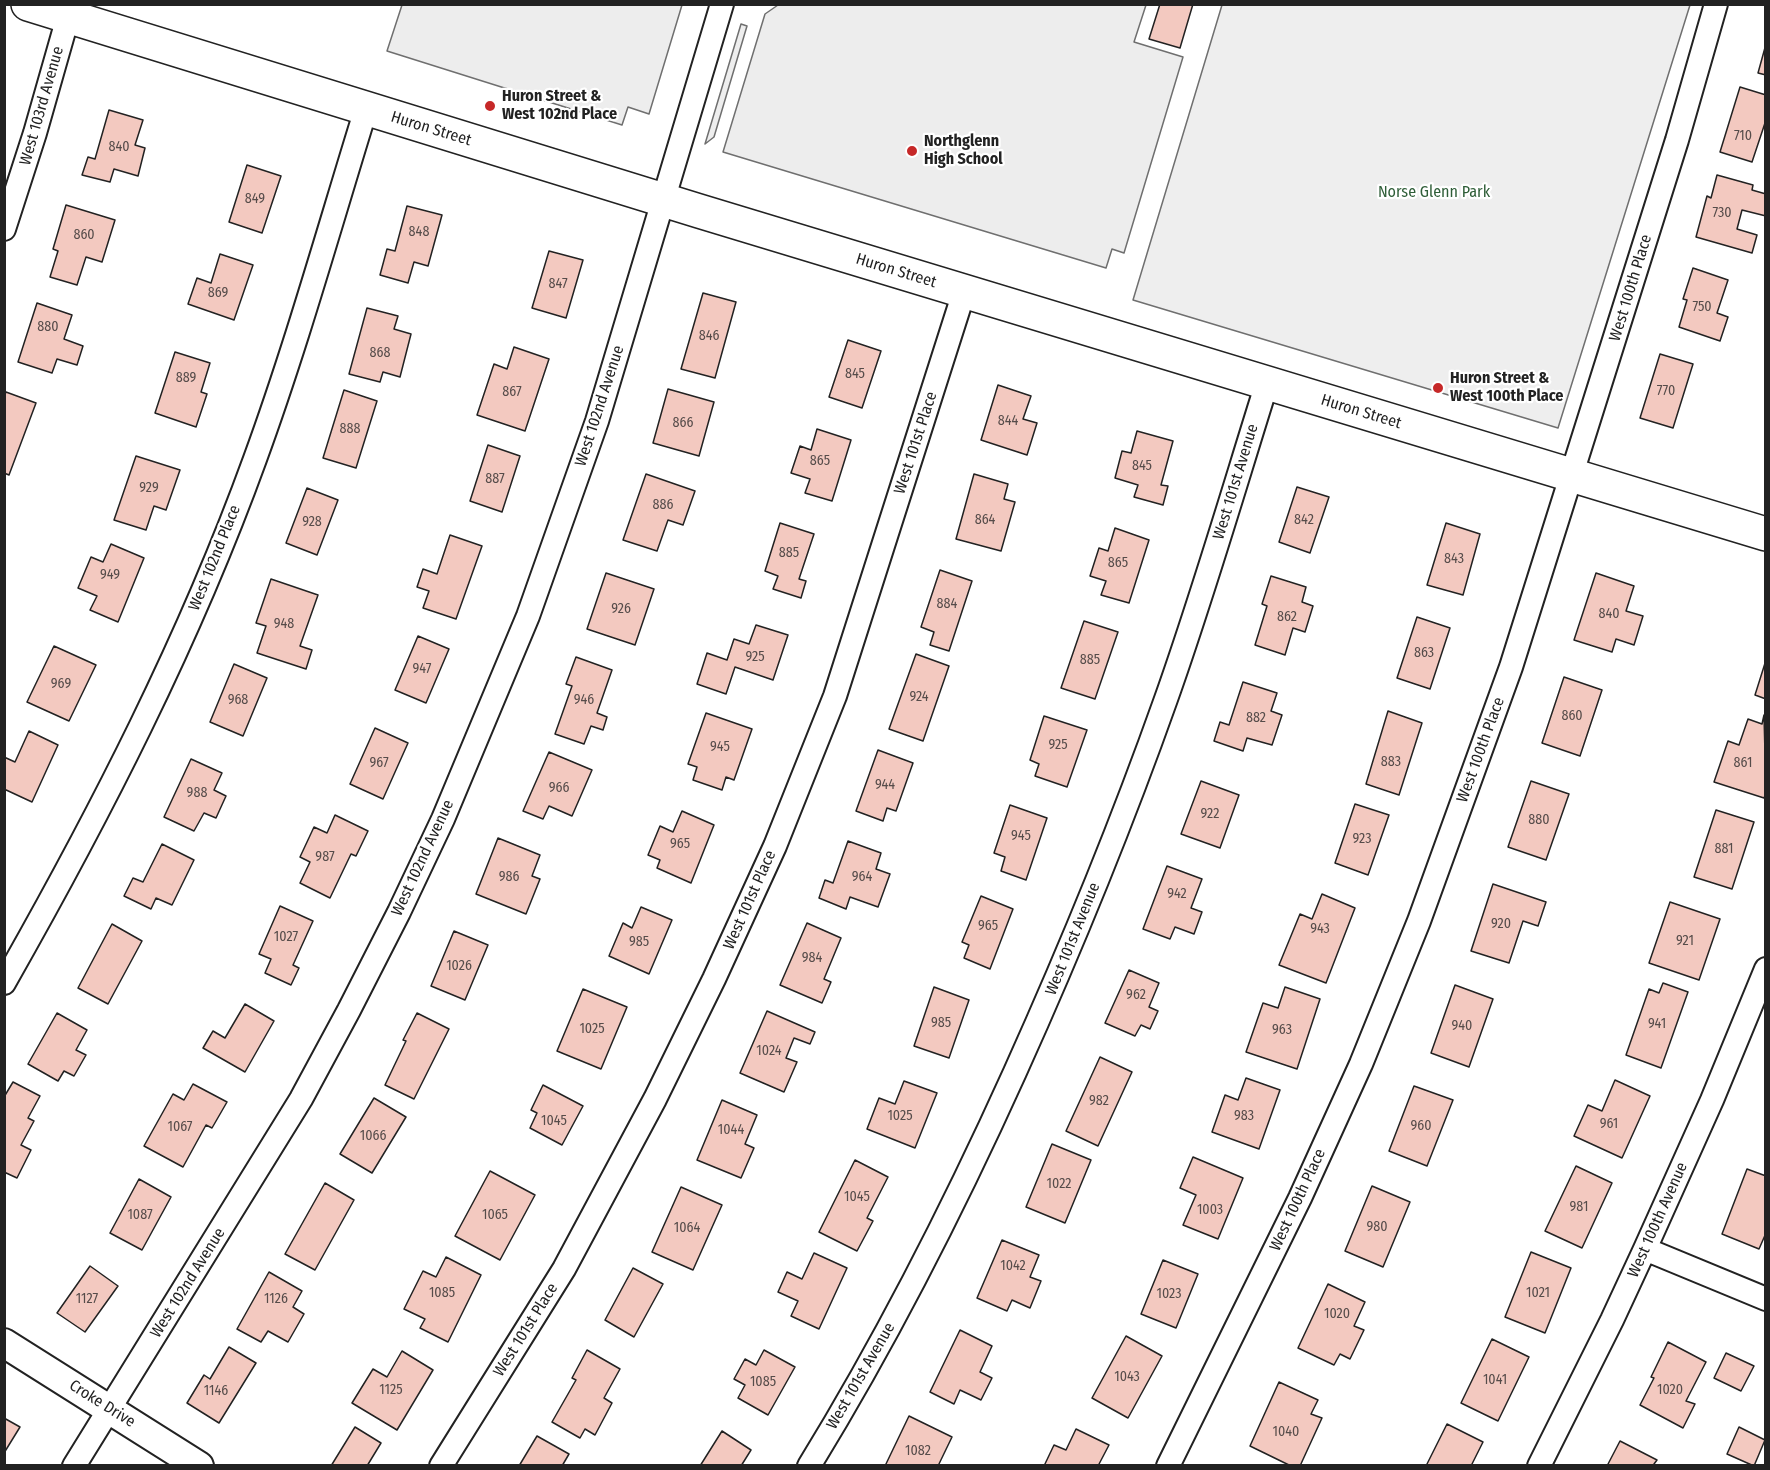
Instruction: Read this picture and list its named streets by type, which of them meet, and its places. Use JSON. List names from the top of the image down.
{
  "streets": {
    "main road": ["Huron Street"],
    "street": [
      "West 103rd Avenue",
      "West 100th Place",
      "West 102nd Avenue",
      "West 101st Place",
      "West 101st Avenue",
      "West 102nd Place",
      "West 100th Avenue",
      "Croke Drive"
    ]
  },
  "crossings": [
    ["West 103rd Avenue", "Huron Street"],
    ["Huron Street", "West 100th Place"],
    ["Huron Street", "West 102nd Avenue"],
    ["Huron Street", "West 101st Place"],
    ["Huron Street", "West 101st Avenue"],
    ["Huron Street", "West 102nd Place"],
    ["West 102nd Avenue", "Croke Drive"]
  ],
  "parks": ["Norse Glenn Park"],
  "places": ["Huron Street & West 102nd Place", "Northglenn High School", "Huron Street & West 100th Place"],
  "house_numbers": [
    "710",
    "840",
    "849",
    "730",
    "848",
    "860",
    "847",
    "869",
    "750",
    "880",
    "846",
    "868",
    "845",
    "889",
    "770",
    "867",
    "844",
    "866",
    "888",
    "865",
    "845",
    "887",
    "929",
    "886",
    "864",
    "842",
    "928",
    "885",
    "843",
    "865",
    "949",
    "884",
    "926",
    "840",
    "862",
    "948",
    "863",
    "925",
    "885",
    "947",
    "969",
    "924",
    "968",
    "946",
    "860",
    "882",
    "925",
    "945",
    "883",
    "967",
    "861",
    "944",
    "966",
    "988",
    "922",
    "880",
    "945",
    "923",
    "965",
    "881",
    "987",
    "986",
    "964",
    "942",
    "920",
    "965",
    "943",
    "1027",
    "921",
    "985",
    "984",
    "1026",
    "962",
    "985",
    "941",
    "940",
    "1025",
    "963",
    "1024",
    "982",
    "1025",
    "983",
    "1045",
    "961",
    "960",
    "1067",
    "1044",
    "1066",
    "1022",
    "1045",
    "981",
    "1003",
    "1087",
    "1065",
    "980",
    "1064",
    "1042",
    "1085",
    "1021",
    "1023",
    "1127",
    "1126",
    "1020",
    "1043",
    "1041",
    "1085",
    "1125",
    "1020",
    "1146",
    "1040",
    "1082"
  ]
}
